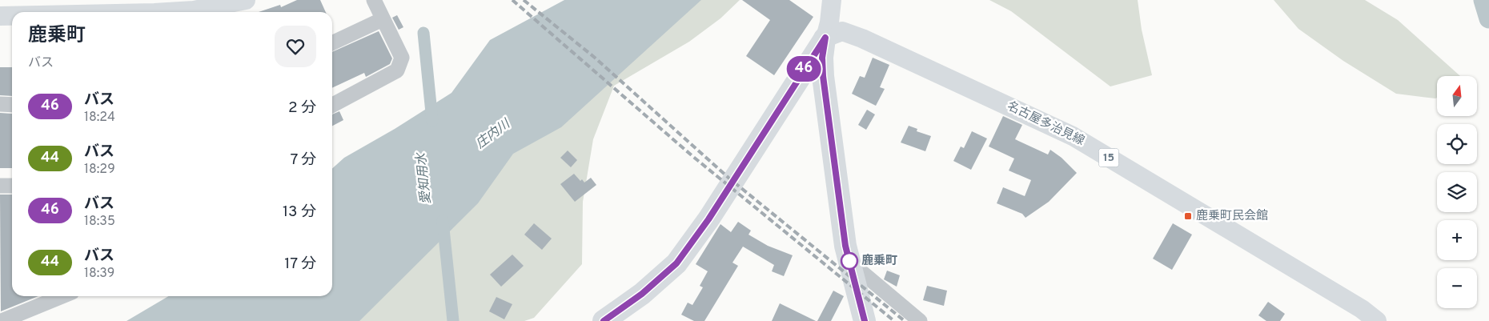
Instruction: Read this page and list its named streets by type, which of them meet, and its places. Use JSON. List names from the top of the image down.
{
  "streets": {
    "main road": ["名古屋多治見線", "15"]
  },
  "water": ["庄内川", "愛知用水"],
  "places": {
    "transit": ["鹿乗町民会館"],
    "other": ["鹿乗町"]
  },
  "lines": ["bus line 46"],
  "north": "top",
  "page": {
    "on_map": "46",
    "heading": ["鹿乗町", "バス"],
    "map_buttons": ["+", "−"],
    "list": [
      {
        "mark": "46",
        "name": "バス",
        "note": "18:24",
        "value": "2 分"
      },
      {
        "mark": "44",
        "name": "バス",
        "note": "18:29",
        "value": "7 分"
      },
      {
        "mark": "46",
        "name": "バス",
        "note": "18:35",
        "value": "13 分"
      },
      {
        "mark": "44",
        "name": "バス",
        "note": "18:39",
        "value": "17 分"
      }
    ]
  }
}
